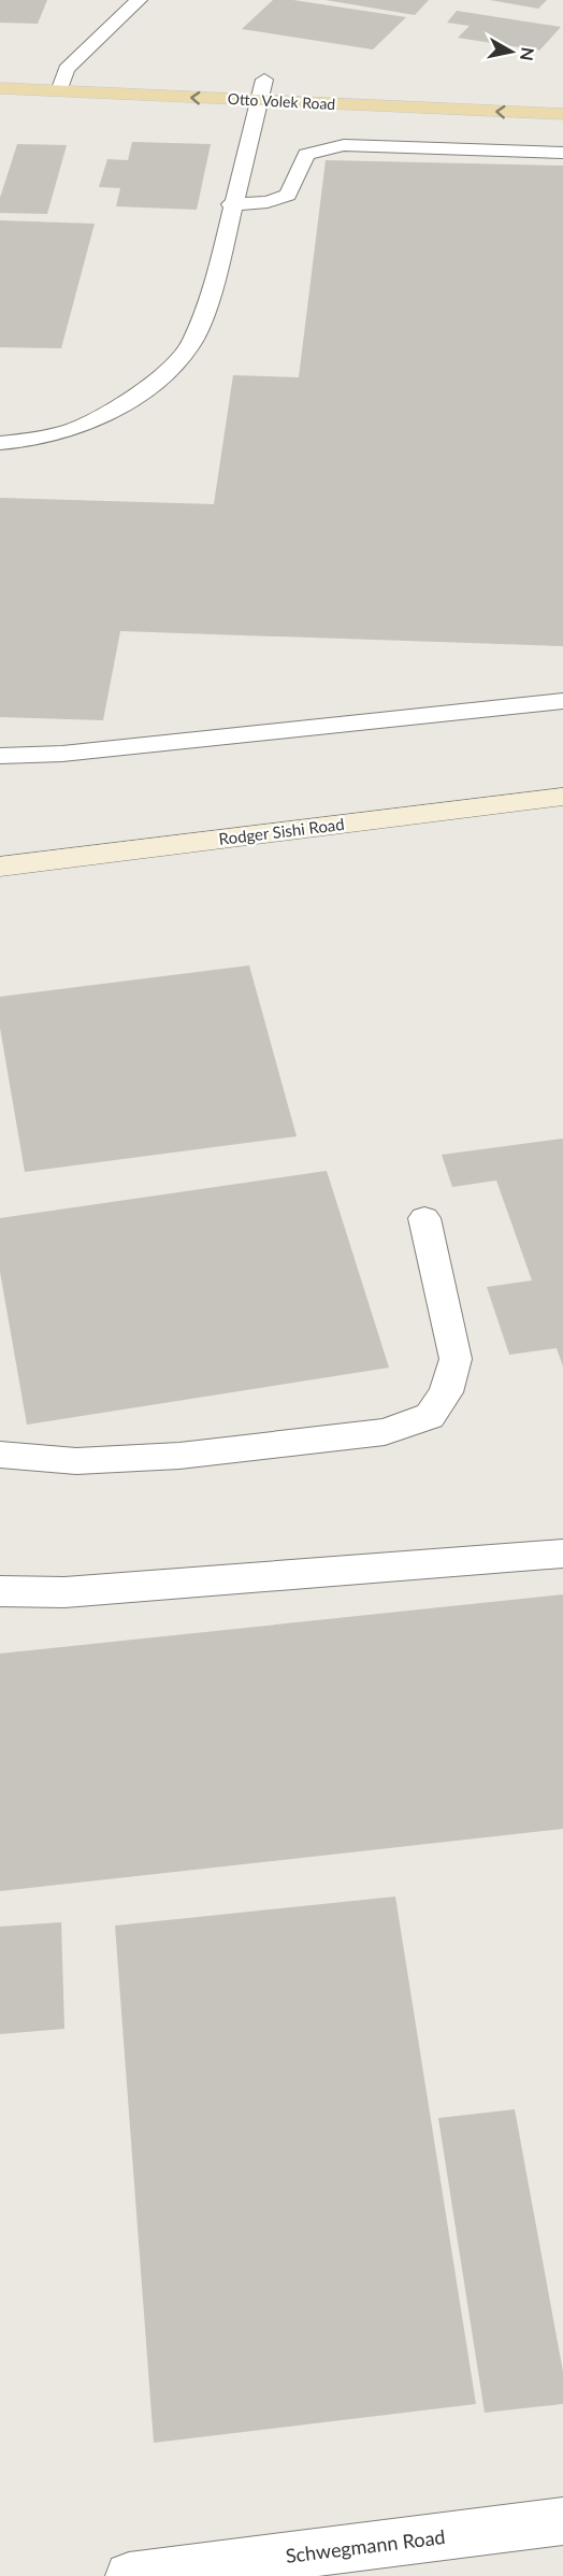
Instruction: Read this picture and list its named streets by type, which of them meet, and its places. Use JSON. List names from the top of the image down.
{
  "streets": {
    "main road": ["Otto Volek Road"],
    "street": ["Rodger Sishi Road"],
    "lane": ["Schwegmann Road"]
  },
  "one_way": ["Otto Volek Road"],
  "north": "right"
}
